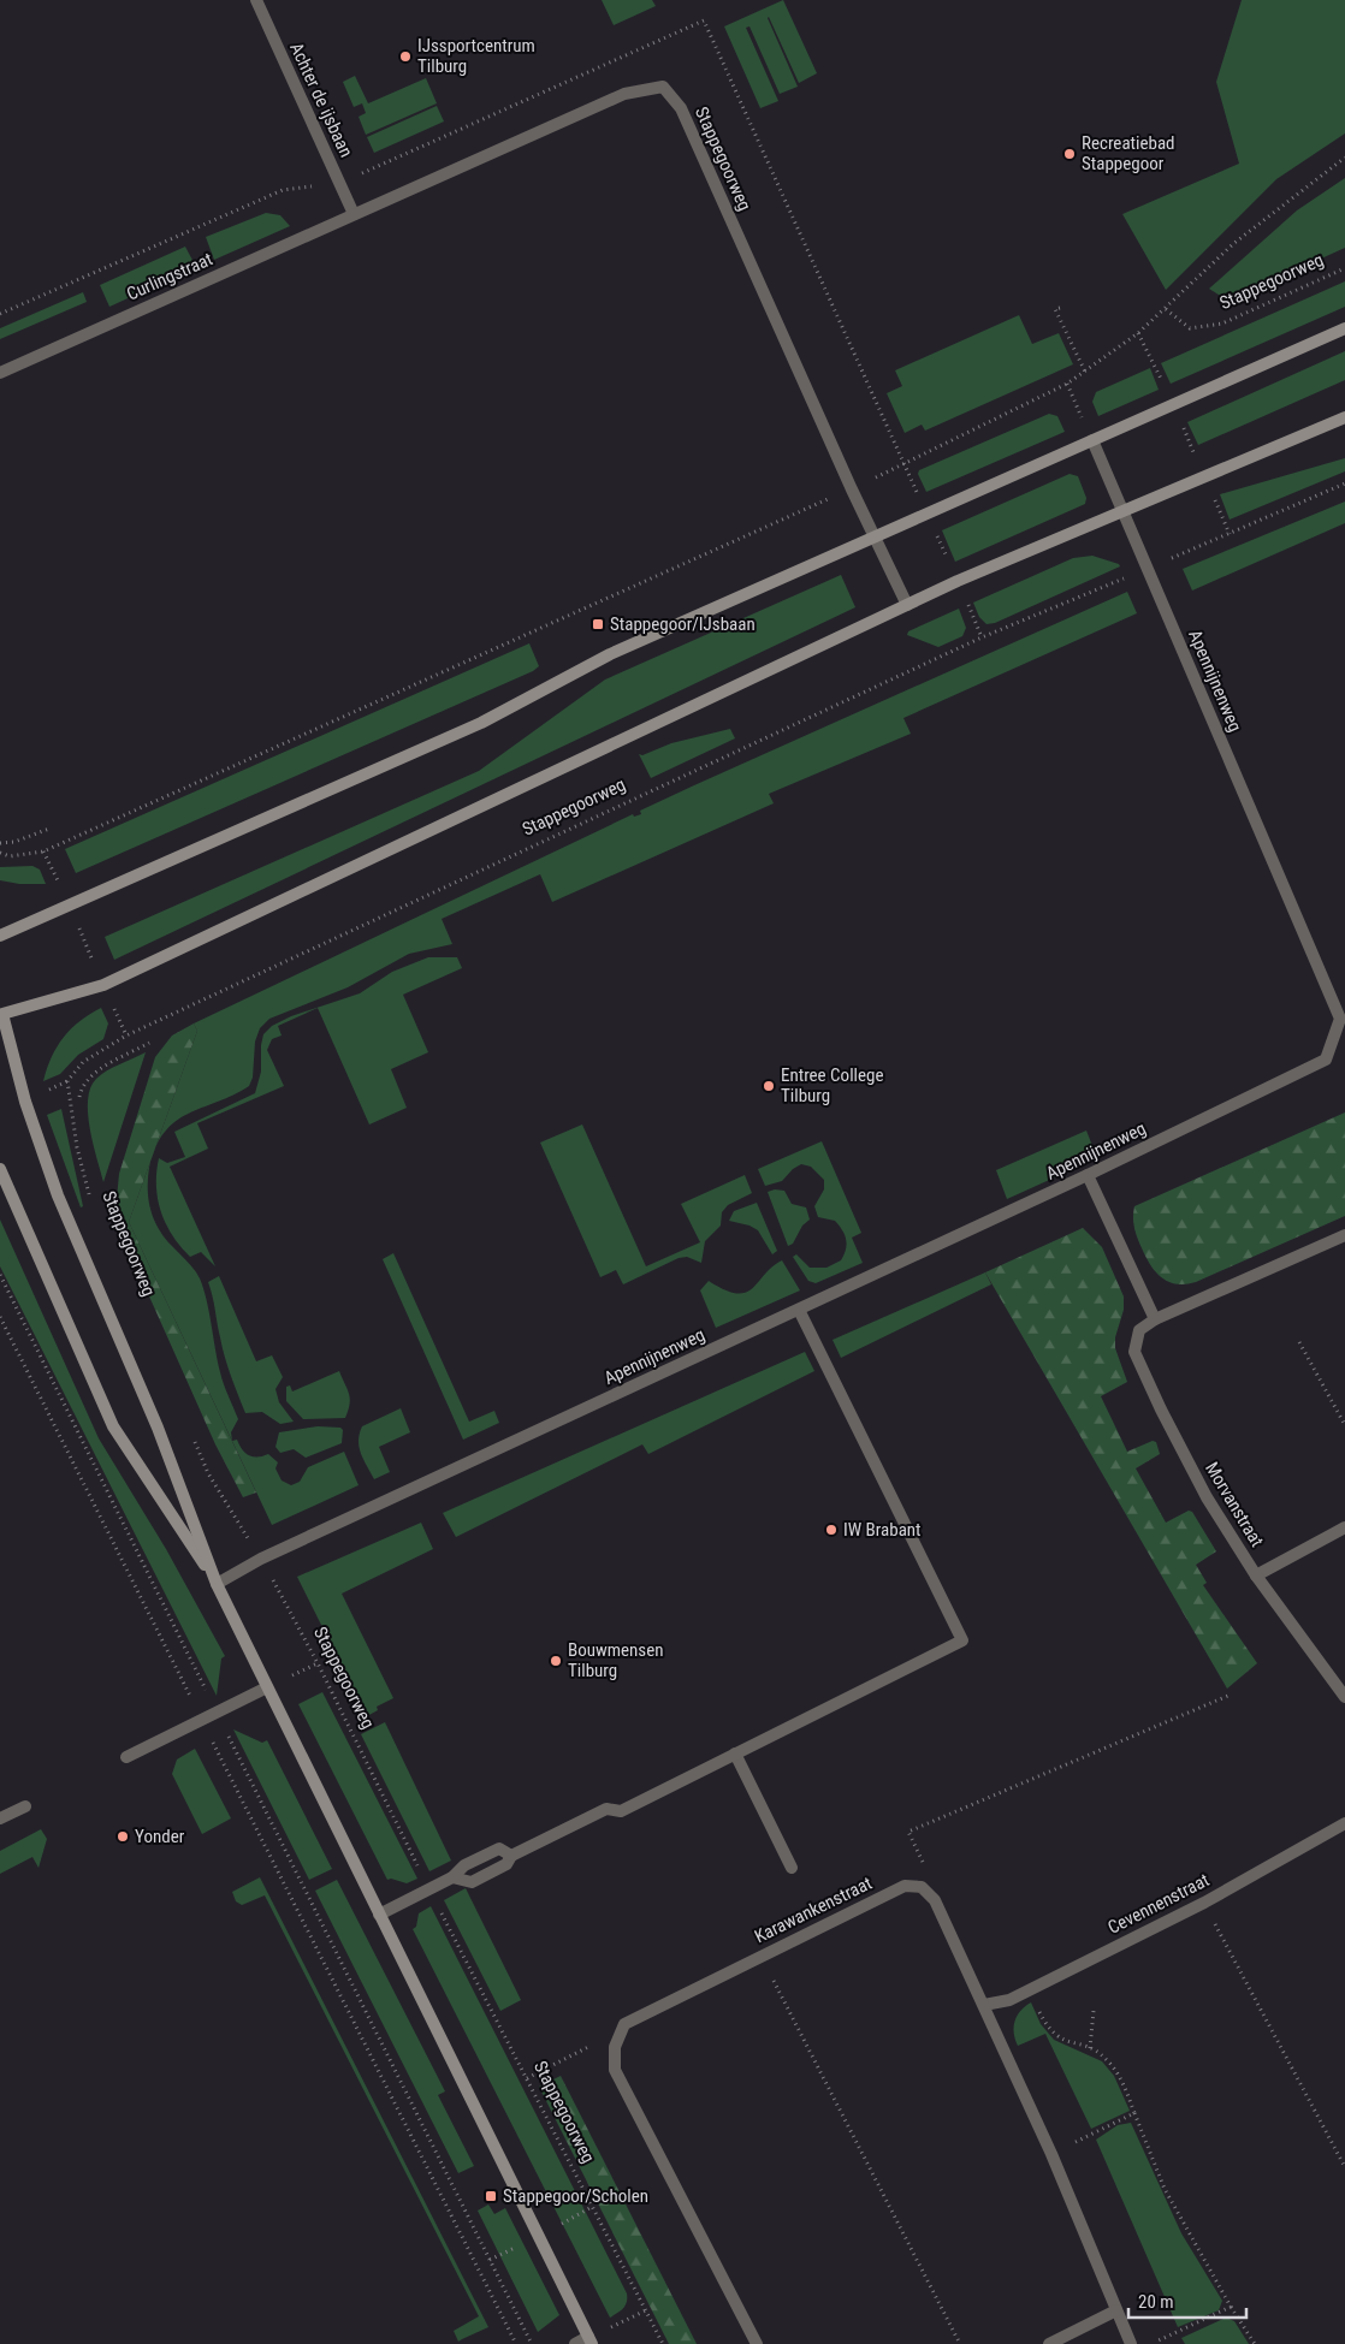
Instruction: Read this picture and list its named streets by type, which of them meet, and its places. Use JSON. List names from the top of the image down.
{
  "streets": {
    "street": [
      "Achter de ijsbaan",
      "Stappegoorweg",
      "Curlingstraat",
      "Apennijnenweg",
      "Morvanstraat",
      "Cevennenstraat",
      "Karawankenstraat"
    ]
  },
  "crossings": [
    ["Achter de ijsbaan", "Stappegoorweg"],
    ["Achter de ijsbaan", "Curlingstraat"],
    ["Stappegoorweg", "Curlingstraat"],
    ["Stappegoorweg", "Apennijnenweg"]
  ],
  "places": {
    "other": [
      "IJssportcentrum Tilburg",
      "Recreatiebad Stappegoor",
      "Entree College Tilburg",
      "IW Brabant",
      "Bouwmensen Tilburg",
      "Yonder"
    ],
    "transit": ["Stappegoor/IJsbaan", "Stappegoor/Scholen"]
  },
  "scale_bar": "20 m"
}
